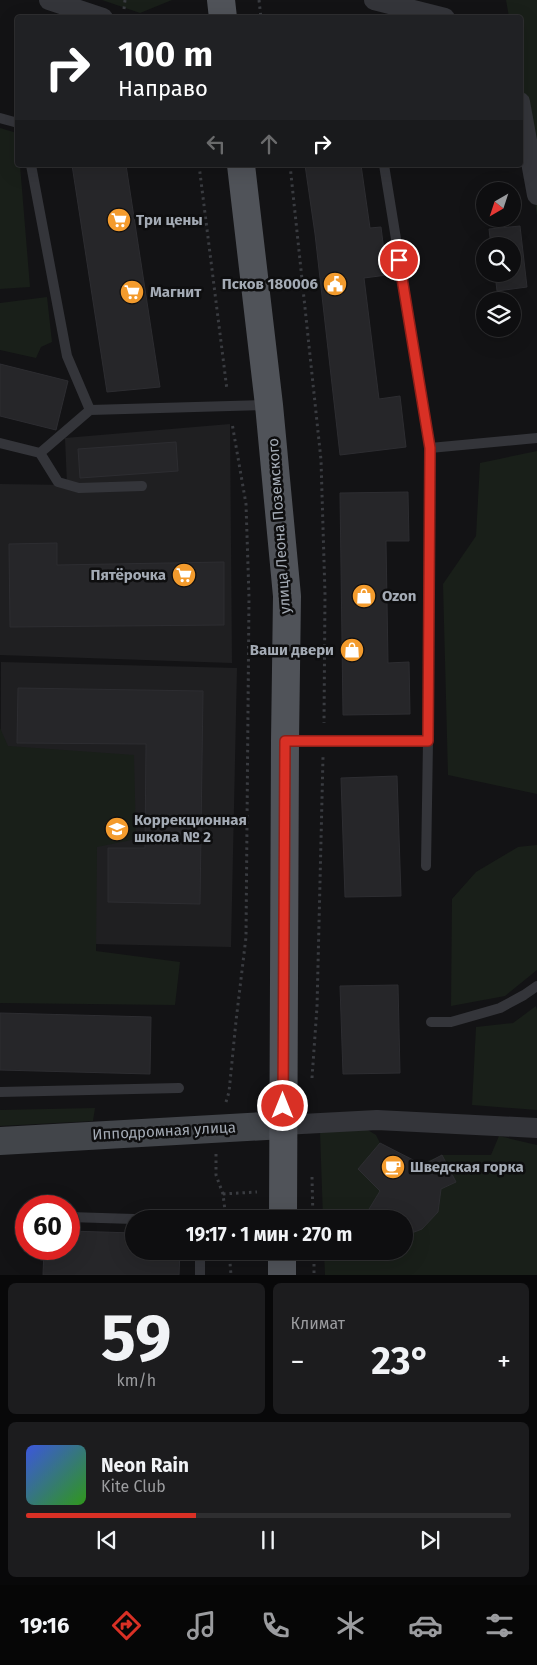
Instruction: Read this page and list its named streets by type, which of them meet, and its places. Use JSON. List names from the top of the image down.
{
  "streets": {
    "main road": ["улица Леона Поземского", "Ипподромная улица"]
  },
  "crossings": [
    ["улица Леона Поземского", "Ипподромная улица"]
  ],
  "places": {
    "supermarket": ["Три цены", "Магнит", "Пятёрочка"],
    "public building": ["Псков 180006"],
    "shop": ["Ozon", "Ваши двери"],
    "school or university": ["Коррекционная школа № 2"],
    "cafe": ["Шведская горка"]
  },
  "north": "bottom left",
  "page": {
    "turn": ["100 m", "Направо"],
    "limit": "60",
    "trip": "19:17 · 1 мин · 270 m",
    "tile": [
      ["59", "km/h"],
      "Климат"
    ],
    "heat": ["−", "23°", "+"],
    "song": ["Neon Rain", "Kite Club"],
    "tabs": "19:16"
  }
}
